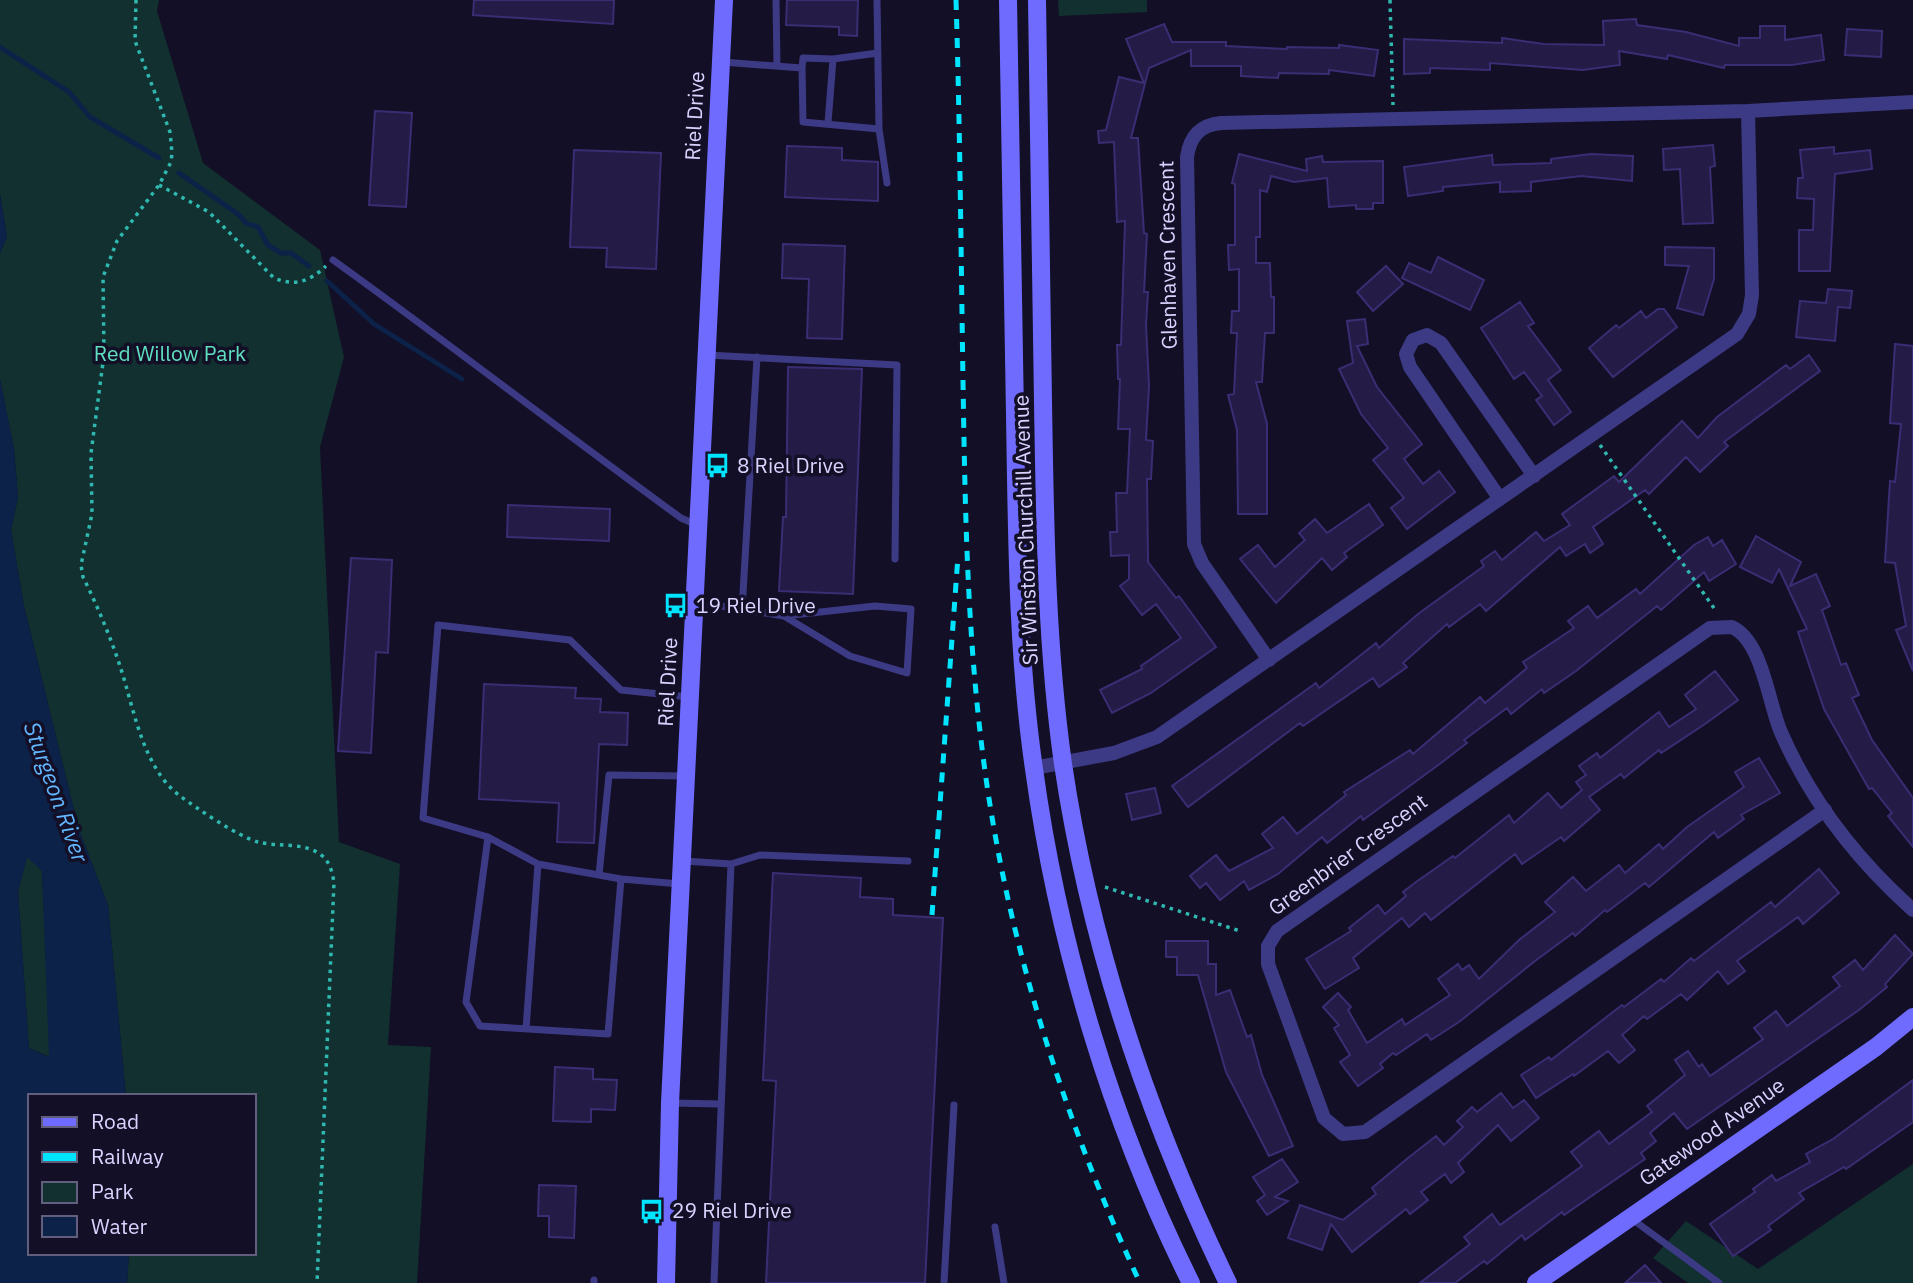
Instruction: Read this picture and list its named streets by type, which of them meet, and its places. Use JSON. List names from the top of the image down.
{
  "streets": {
    "main road": ["Riel Drive", "Sir Winston Churchill Avenue", "Gatewood Avenue"],
    "street": ["Glenhaven Crescent", "Greenbrier Crescent"]
  },
  "water": ["Sturgeon River"],
  "parks": ["Red Willow Park"],
  "places": {
    "bus stop": ["8 Riel Drive", "19 Riel Drive", "29 Riel Drive"]
  },
  "legend": [
    "Road",
    "Railway",
    "Park",
    "Water"
  ]
}
